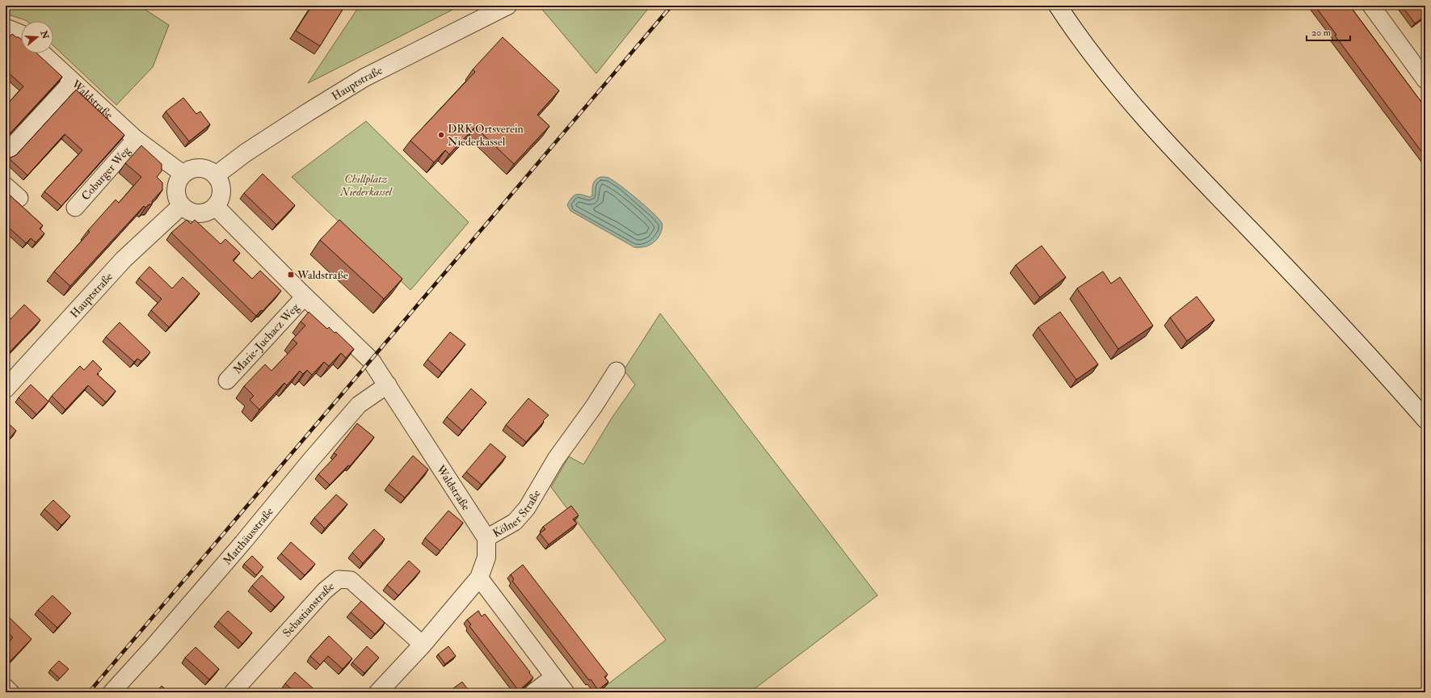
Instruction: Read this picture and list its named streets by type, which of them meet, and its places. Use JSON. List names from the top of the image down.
{
  "streets": {
    "street": [
      "Hauptstraße",
      "Waldstraße",
      "Coburger Weg",
      "Marie-Juchacz Weg",
      "Kölner Straße",
      "Matthäusstraße",
      "Sebastianstraße"
    ]
  },
  "crossings": [
    ["Hauptstraße", "Waldstraße"],
    ["Waldstraße", "Coburger Weg"],
    ["Waldstraße", "Marie-Juchacz Weg"],
    ["Waldstraße", "Kölner Straße"],
    ["Waldstraße", "Matthäusstraße"],
    ["Kölner Straße", "Sebastianstraße"]
  ],
  "parks": ["Chillplatz Niederkassel"],
  "places": {
    "other": ["DRK Ortsverein Niederkassel"],
    "transit": ["Waldstraße"]
  },
  "scale_bar": "20 m",
  "north": "right"
}
